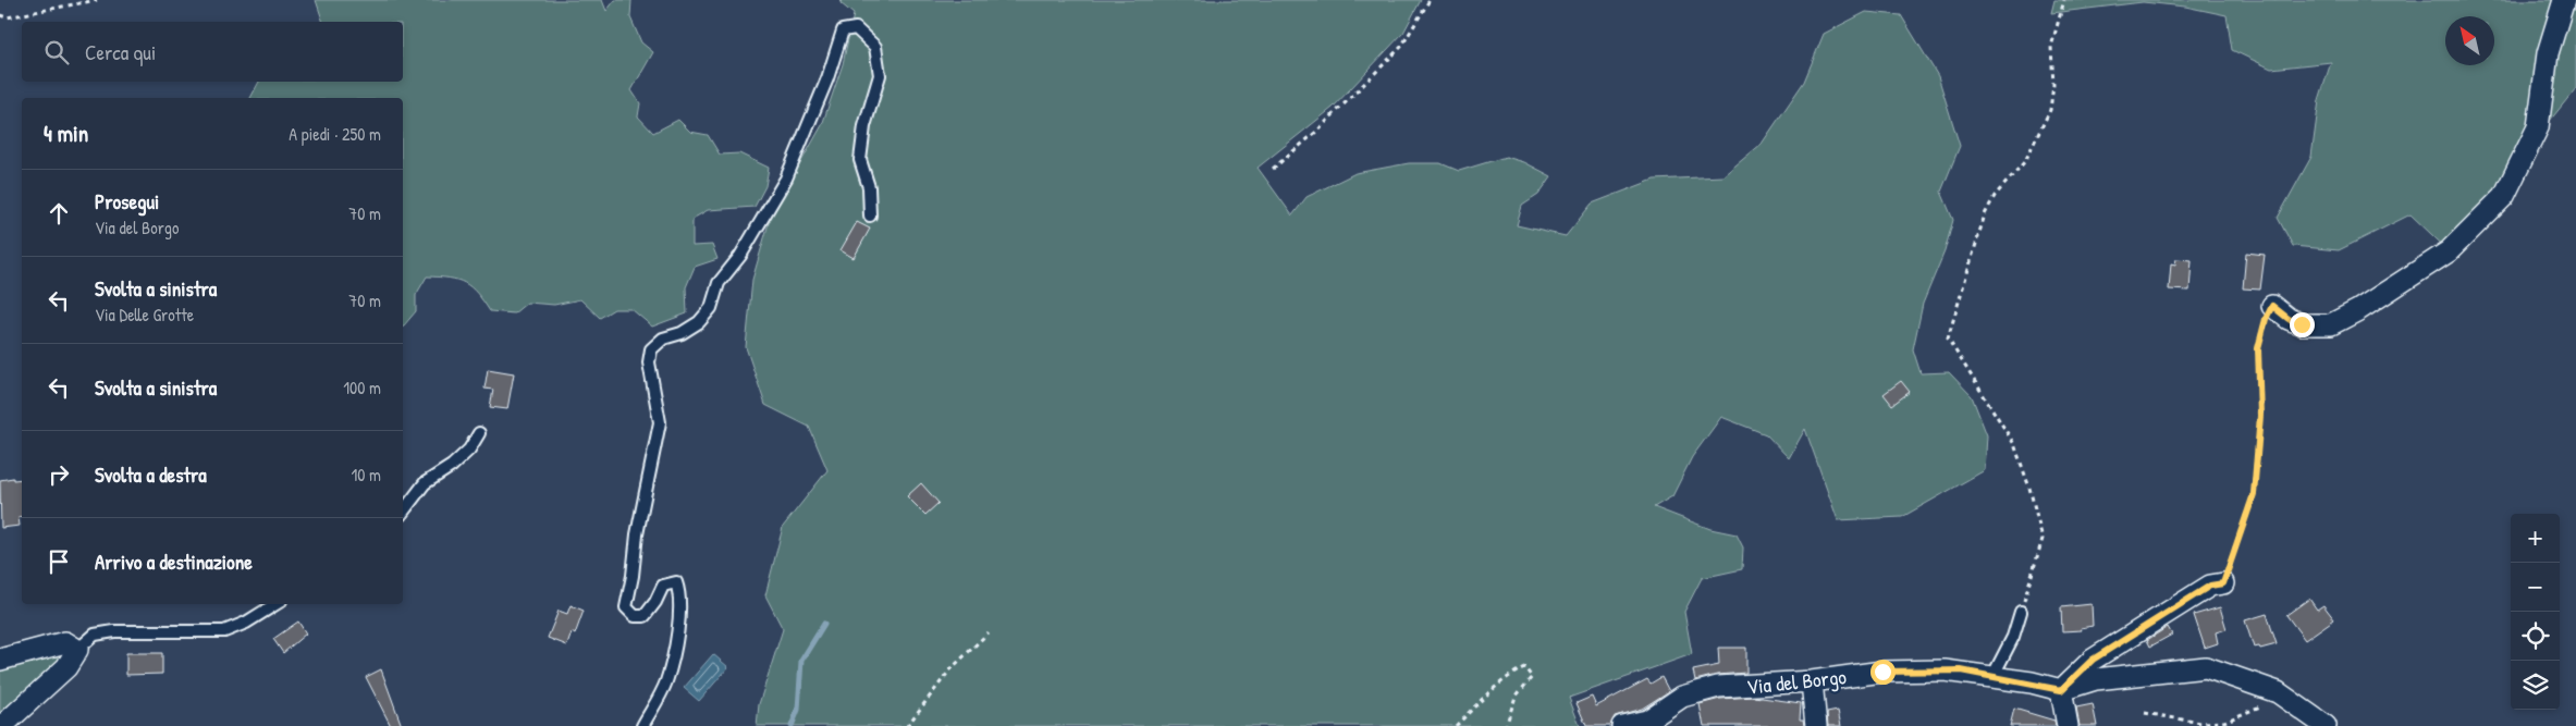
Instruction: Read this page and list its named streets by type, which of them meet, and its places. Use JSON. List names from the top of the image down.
{
  "streets": {
    "street": ["Via del Borgo"]
  },
  "north": "top left",
  "page": {
    "search": "Cerca qui",
    "heading": ["4 min", "A piedi · 250 m"],
    "list": [
      ["Prosegui", "Via del Borgo", "70 m"],
      ["Svolta a sinistra", "Via Delle Grotte", "70 m"],
      ["Svolta a sinistra", "100 m"],
      ["Svolta a destra", "10 m"],
      "Arrivo a destinazione"
    ],
    "map_buttons": ["+", "−"]
  }
}
